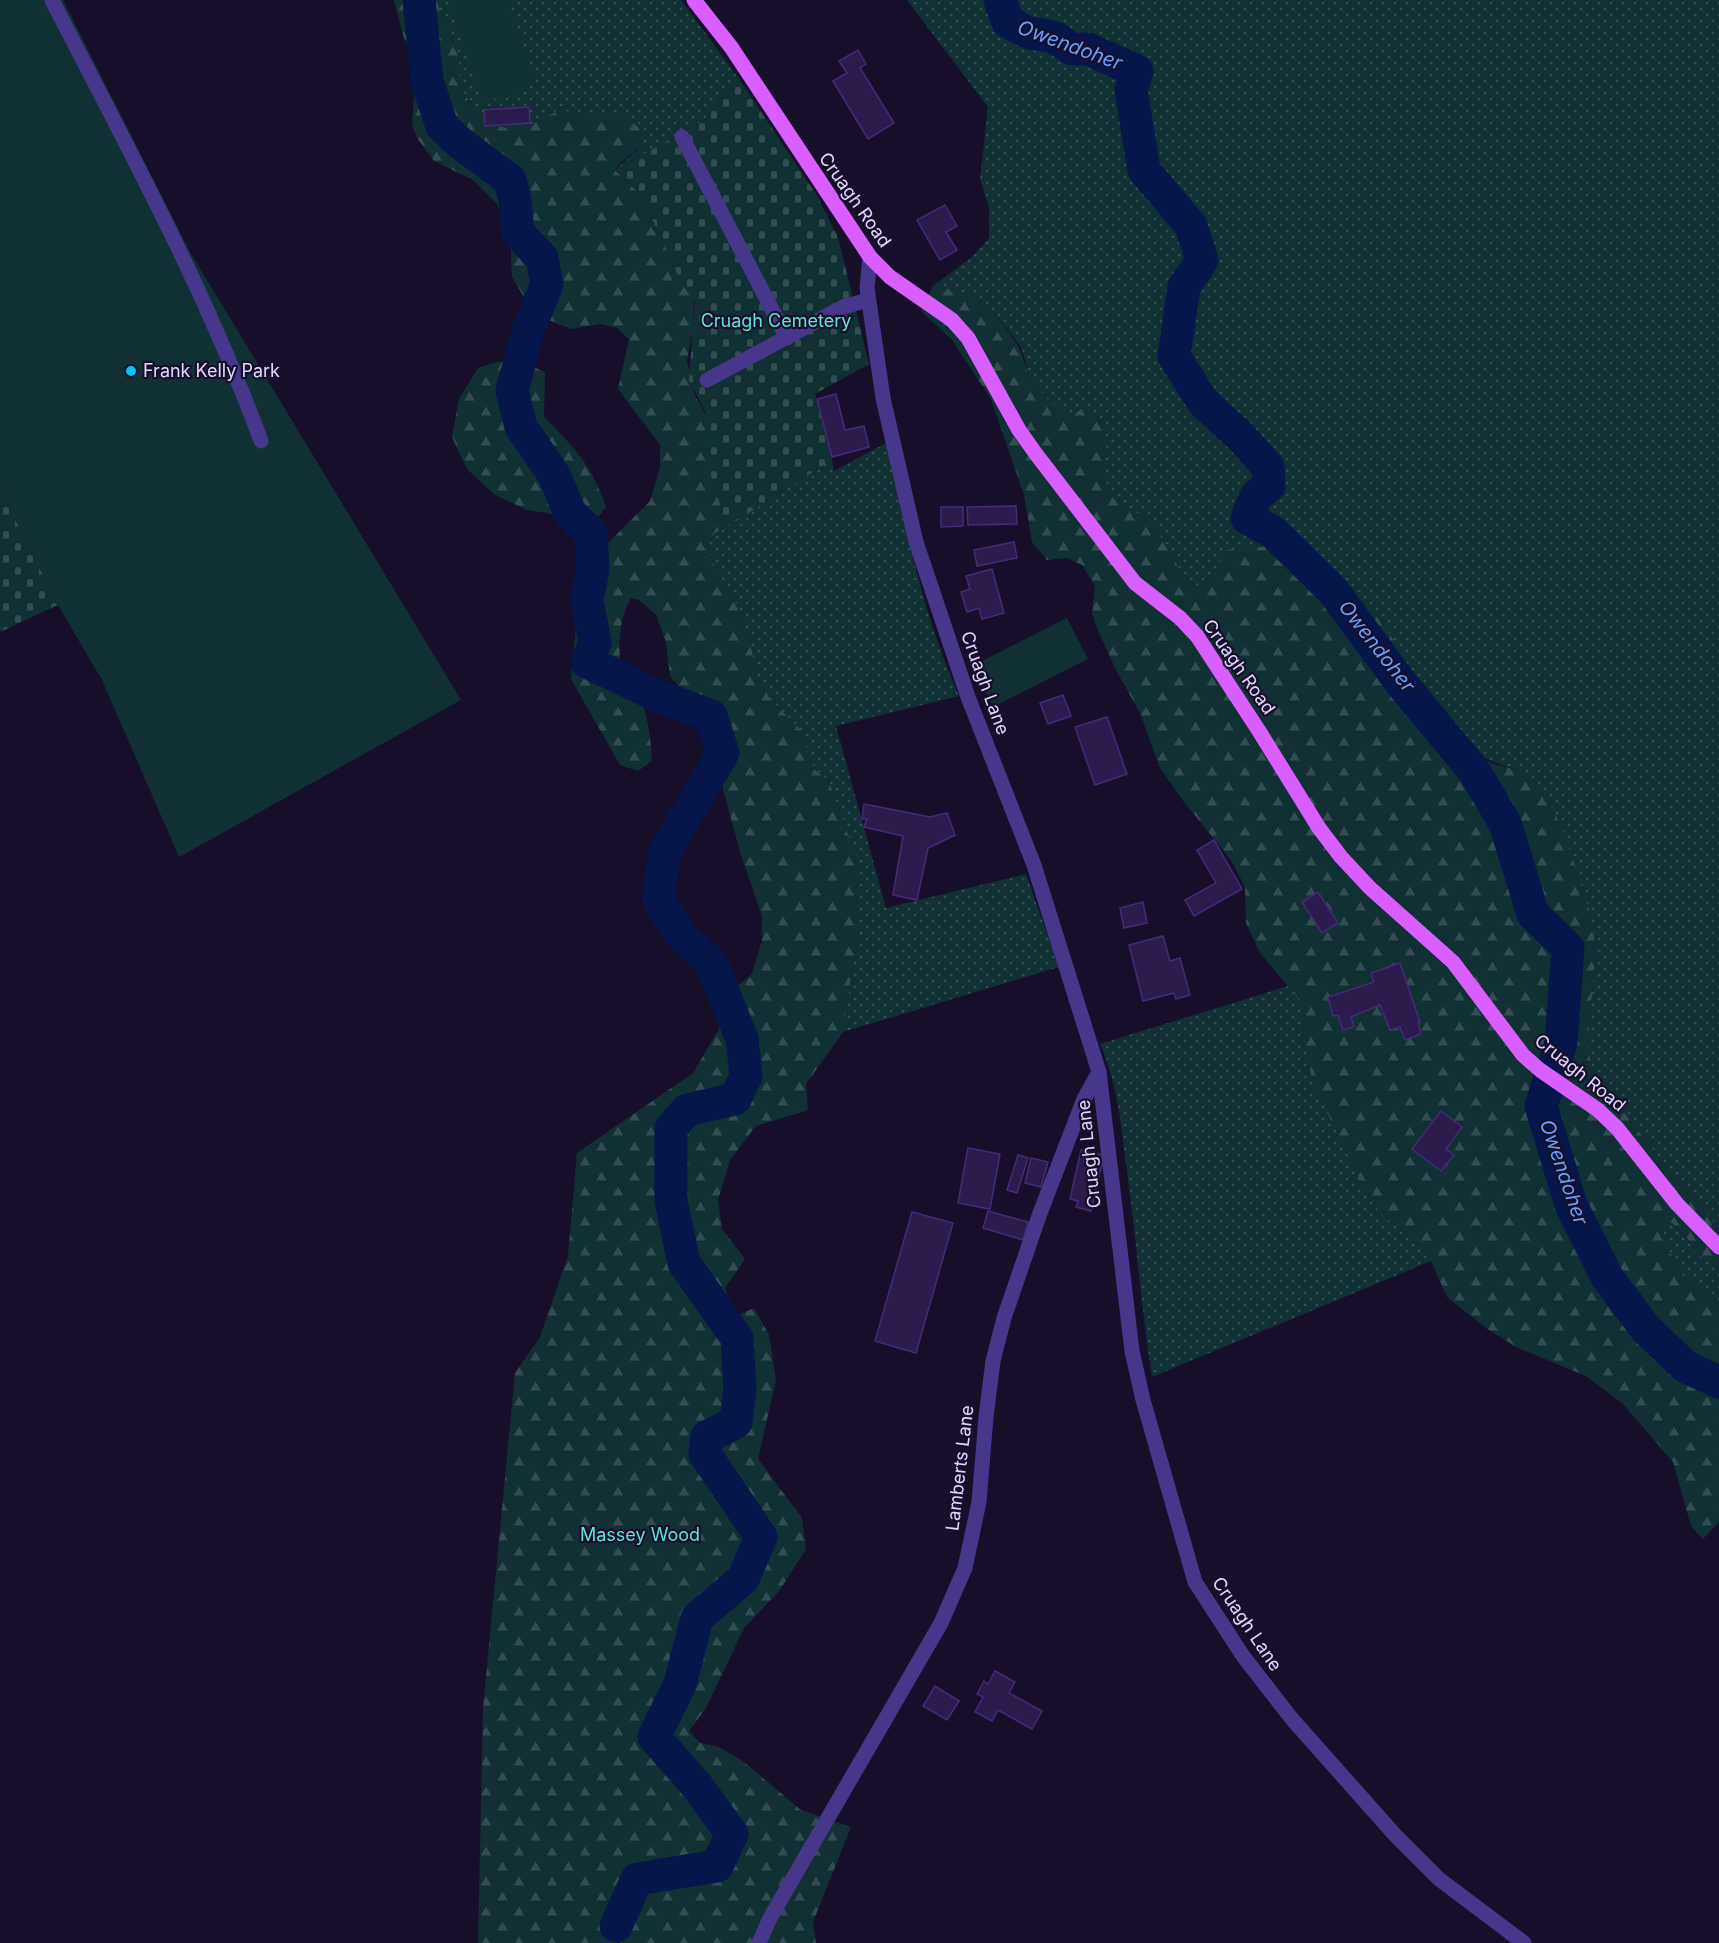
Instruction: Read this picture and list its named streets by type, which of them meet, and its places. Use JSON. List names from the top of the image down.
{
  "streets": {
    "main road": ["Cruagh Road"],
    "street": ["Cruagh Lane", "Lamberts Lane"]
  },
  "crossings": [
    ["Cruagh Road", "Cruagh Lane"],
    ["Cruagh Lane", "Lamberts Lane"]
  ],
  "water": ["Owendoher"],
  "parks": ["Cruagh Cemetery", "Massey Wood"],
  "places": ["Frank Kelly Park"]
}
